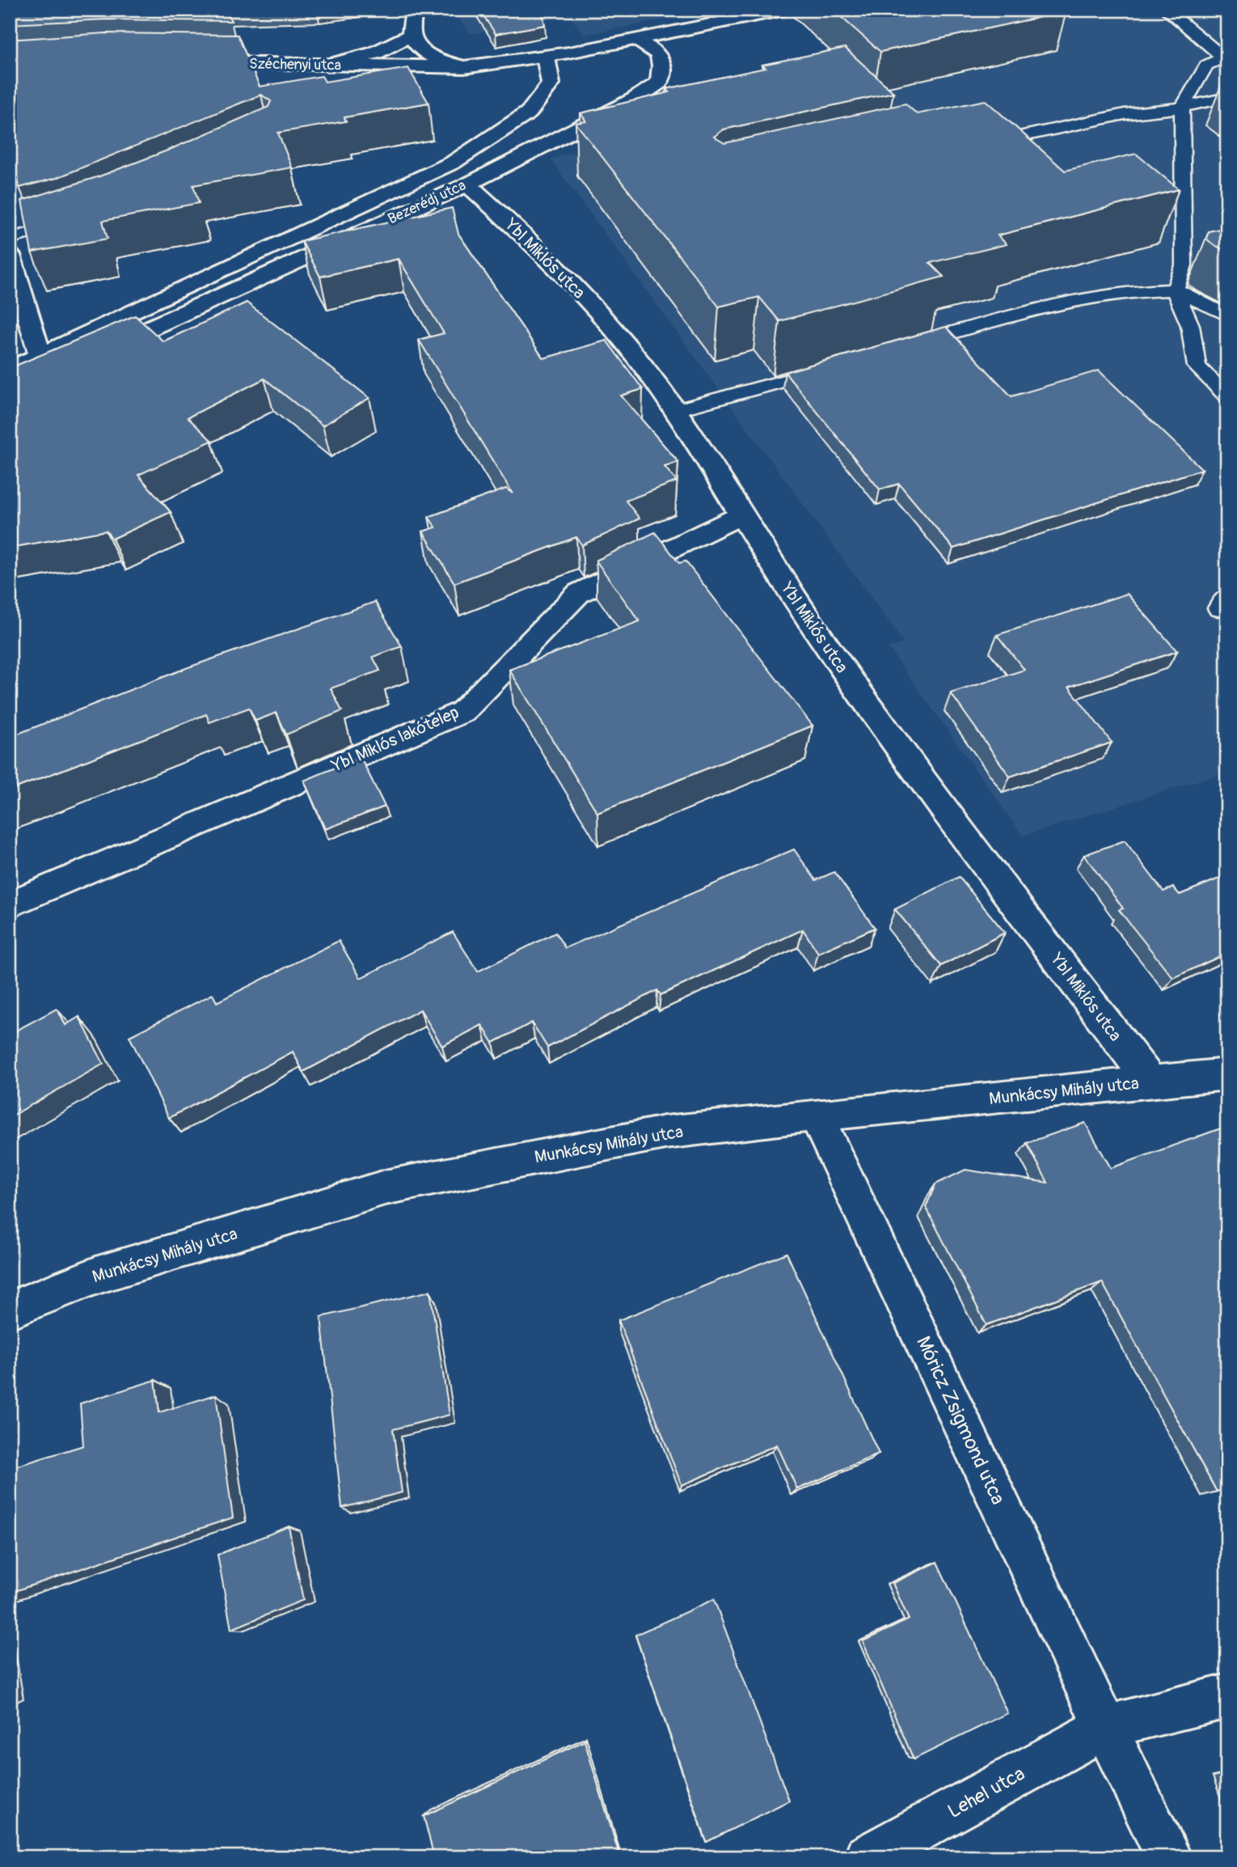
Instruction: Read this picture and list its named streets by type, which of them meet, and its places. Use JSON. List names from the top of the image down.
{
  "streets": {
    "street": [
      "Széchenyi utca",
      "Bezerédj utca",
      "Ybl Miklós utca",
      "Ybl Miklós lakótelep",
      "Munkácsy Mihály utca",
      "Móricz Zsigmond utca",
      "Lehel utca"
    ]
  },
  "crossings": [
    ["Széchenyi utca", "Bezerédj utca"],
    ["Bezerédj utca", "Ybl Miklós utca"],
    ["Ybl Miklós utca", "Ybl Miklós lakótelep"],
    ["Ybl Miklós utca", "Munkácsy Mihály utca"],
    ["Munkácsy Mihály utca", "Móricz Zsigmond utca"],
    ["Móricz Zsigmond utca", "Lehel utca"]
  ]
}
